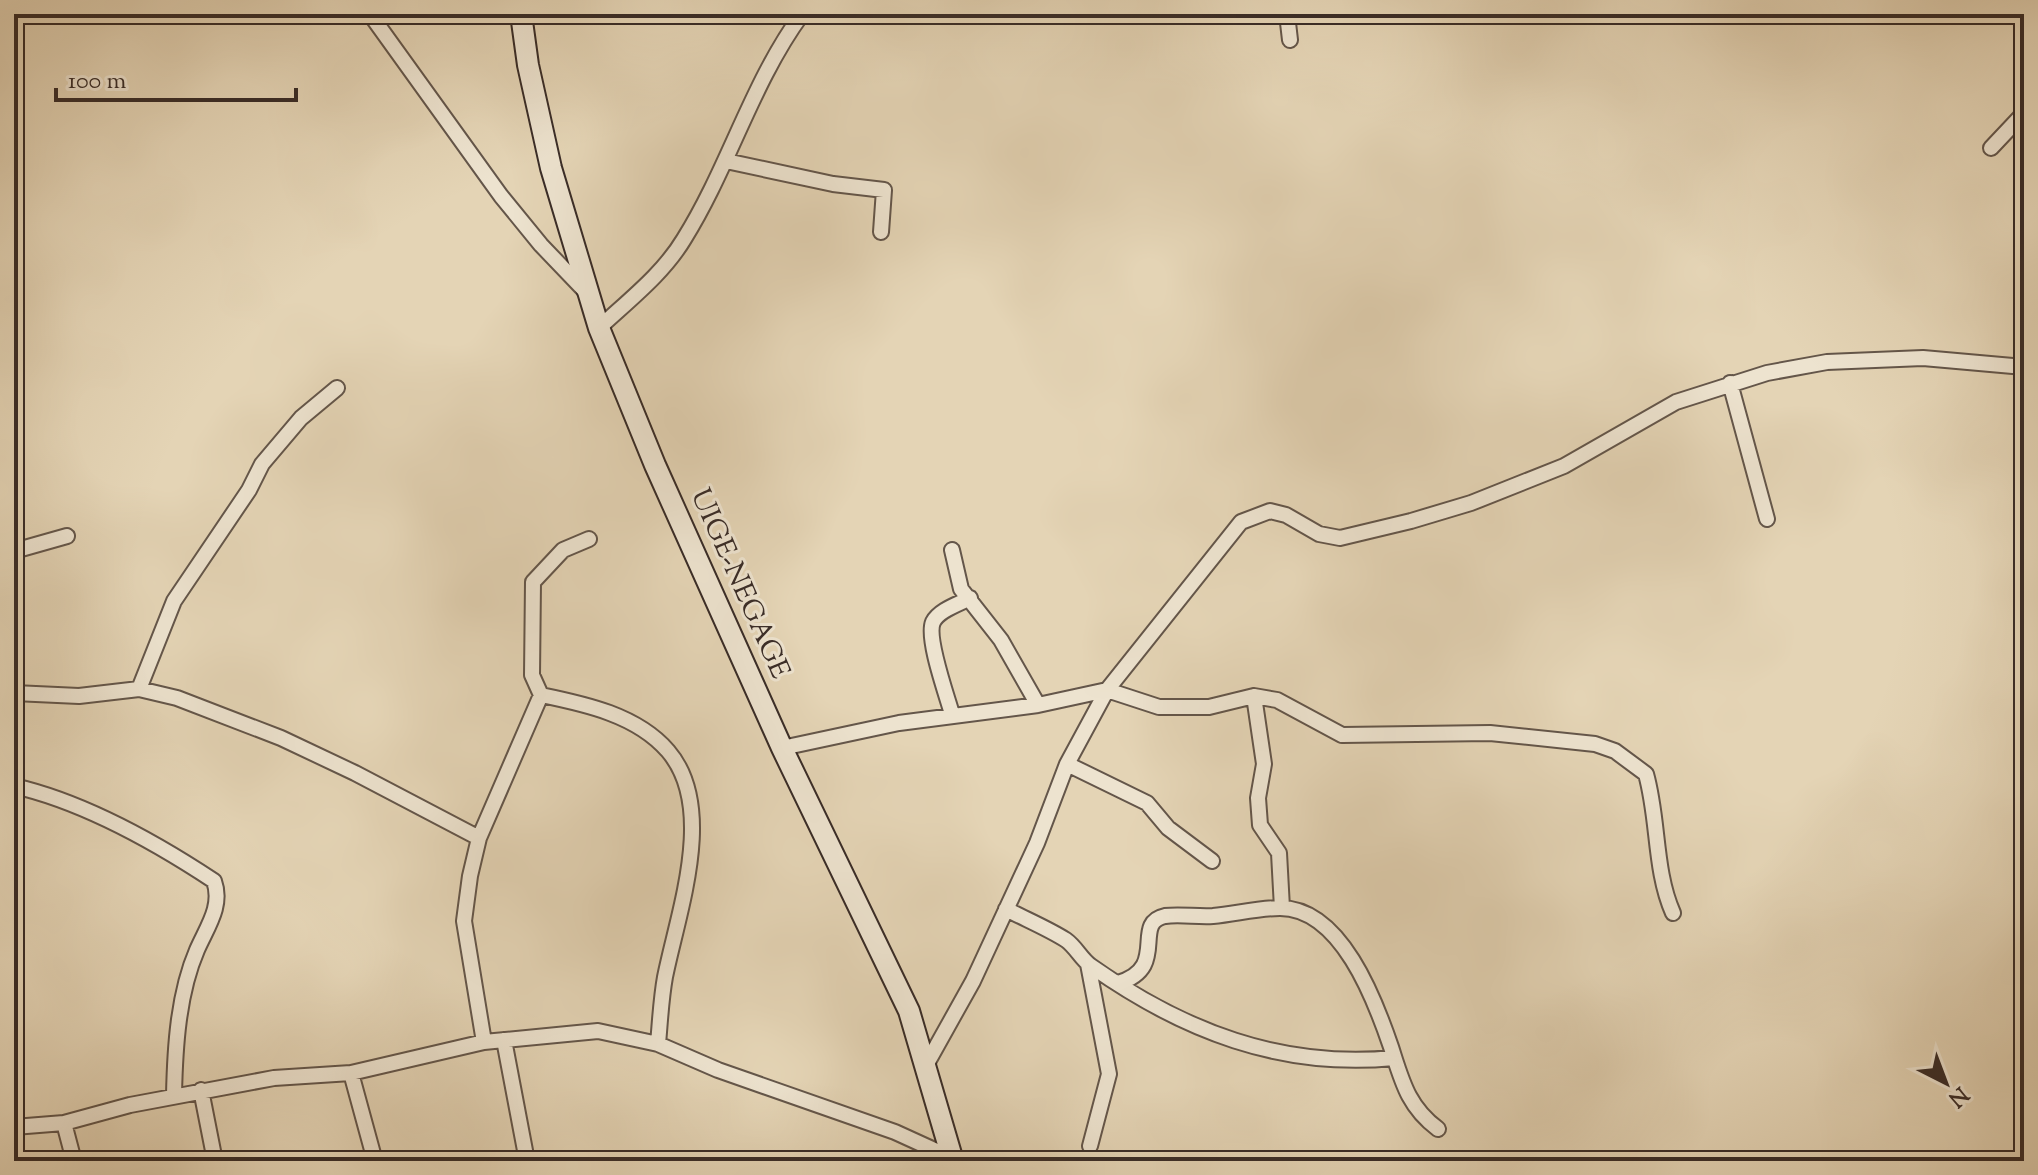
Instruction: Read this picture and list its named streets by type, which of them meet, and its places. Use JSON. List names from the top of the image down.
{
  "streets": {
    "main road": ["UIGE-NEGAGE"]
  },
  "scale_bar": "100 m",
  "north": "bottom right"
}
